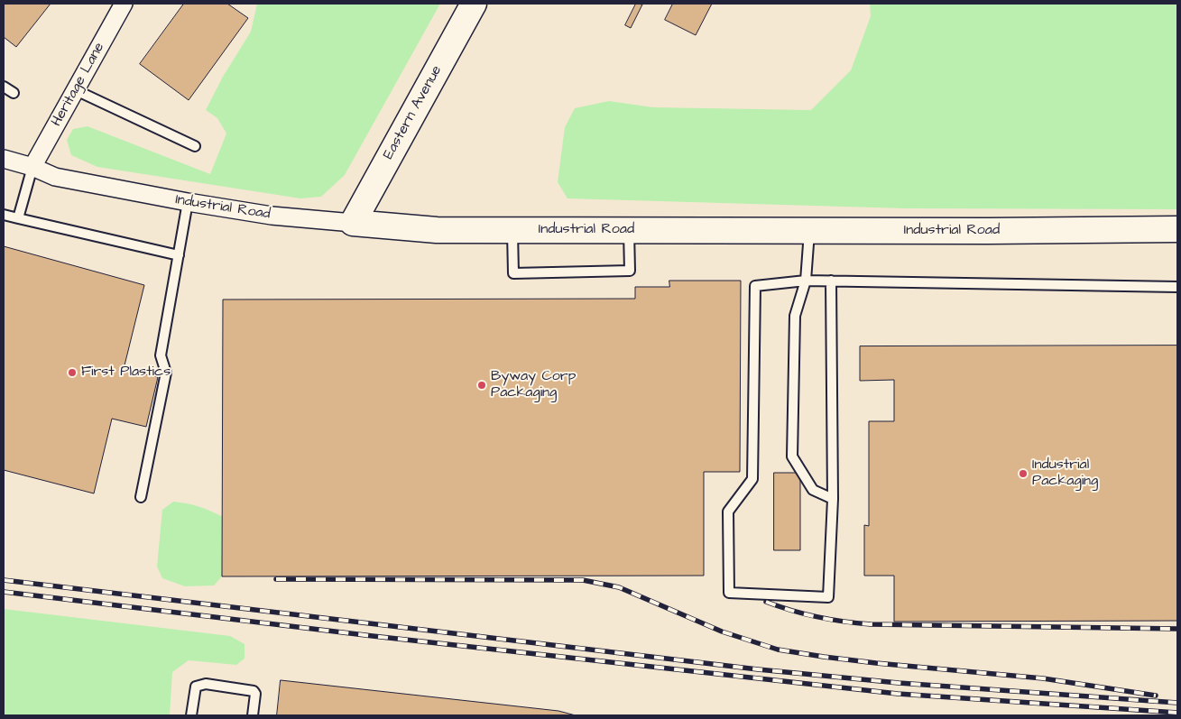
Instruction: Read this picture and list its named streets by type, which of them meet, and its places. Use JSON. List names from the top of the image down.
{
  "streets": {
    "street": ["Heritage Lane", "Eastern Avenue", "Industrial Road"]
  },
  "crossings": [
    ["Heritage Lane", "Industrial Road"],
    ["Eastern Avenue", "Industrial Road"]
  ],
  "places": ["First Plastics", "Byway Corp Packaging", "Industrial Packaging"]
}
